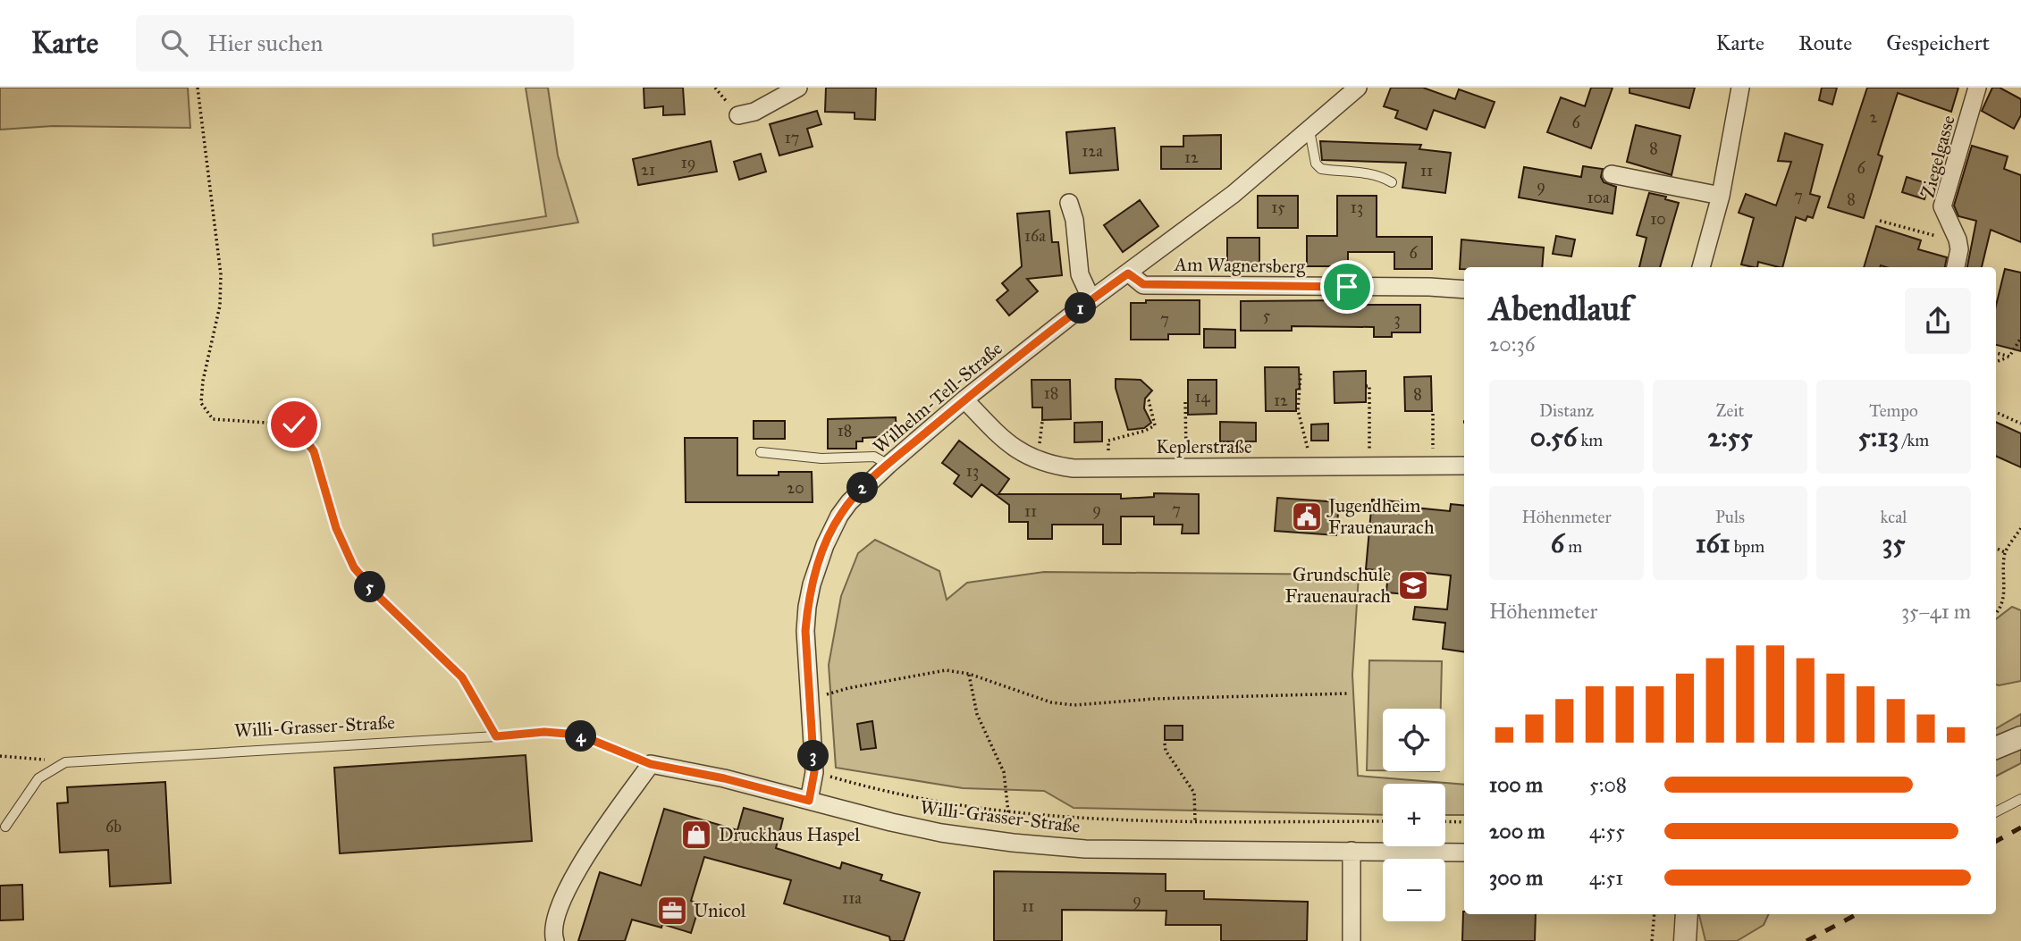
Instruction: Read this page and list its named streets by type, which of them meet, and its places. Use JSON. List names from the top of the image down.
{
  "streets": {
    "street": [
      "Ziegelgasse",
      "Am Wagnersberg",
      "Wilhelm-Tell-Straße",
      "Keplerstraße",
      "Willi-Grasser-Straße"
    ]
  },
  "crossings": [
    ["Am Wagnersberg", "Wilhelm-Tell-Straße"],
    ["Wilhelm-Tell-Straße", "Keplerstraße"],
    ["Wilhelm-Tell-Straße", "Willi-Grasser-Straße"]
  ],
  "places": {
    "public building": ["Jugendheim Frauenaurach"],
    "school or university": ["Grundschule Frauenaurach"],
    "shop": ["Druckhaus Haspel"],
    "office": ["Unicol"]
  },
  "house_numbers": [
    "2",
    "6",
    "17",
    "8",
    "12a",
    "12",
    "19",
    "6",
    "21",
    "11",
    "9",
    "7",
    "10a",
    "8",
    "15",
    "13",
    "10",
    "16a",
    "6",
    "5",
    "7",
    "3",
    "18",
    "8",
    "14",
    "12",
    "18",
    "13",
    "20",
    "9",
    "7",
    "11",
    "6b",
    "11a",
    "9",
    "11"
  ],
  "page": {
    "header": "Karte",
    "search": "Hier suchen",
    "nav": ["Karte", "Route", "Gespeichert"],
    "heading": ["Abendlauf", "20:36"],
    "pins": [
      "1",
      "2",
      "5",
      "4",
      "3"
    ],
    "stats": [
      ["Distanz", "0.56 km"],
      ["Zeit", "2:55"],
      ["Tempo", "5:13 /km"],
      ["Höhenmeter", "6 m"],
      ["Puls", "161 bpm"],
      ["kcal", "35"]
    ],
    "chart": ["Höhenmeter", "35–41 m"],
    "map_buttons": ["+", "−"],
    "list": [
      {
        "name": "100 m",
        "note": "5:08"
      },
      {
        "name": "200 m",
        "note": "4:55"
      },
      {
        "name": "300 m",
        "note": "4:51"
      }
    ]
  }
}
